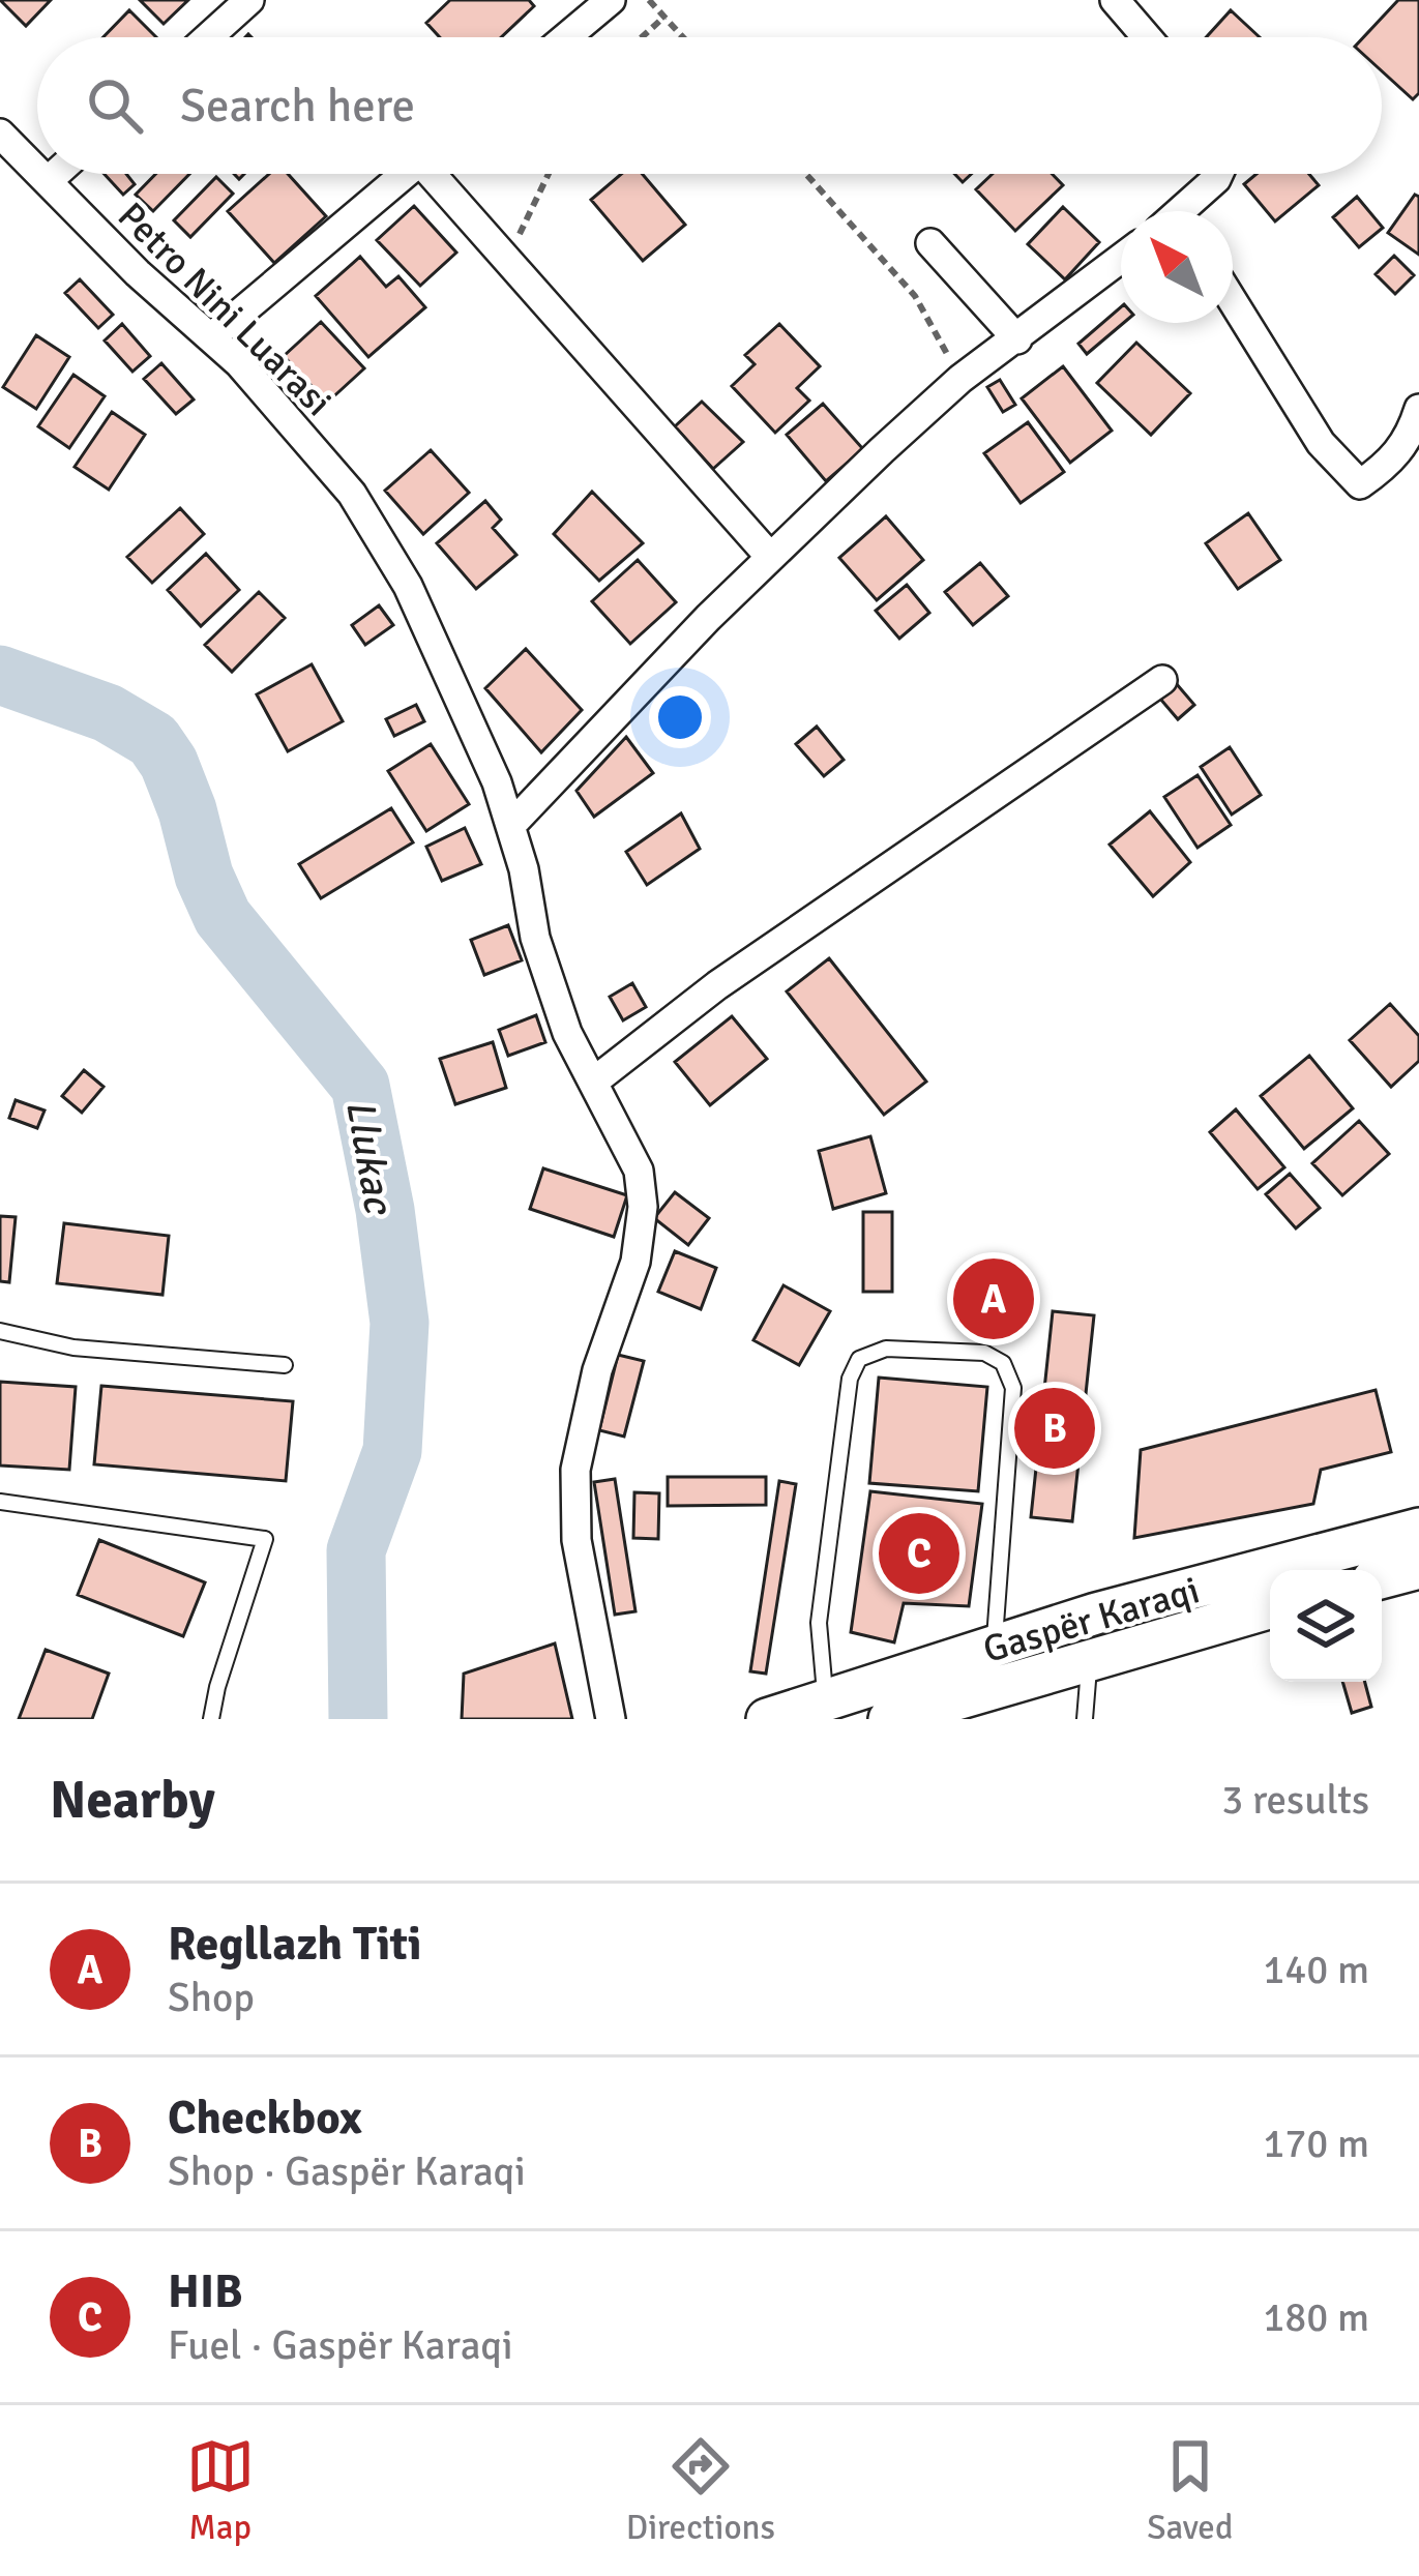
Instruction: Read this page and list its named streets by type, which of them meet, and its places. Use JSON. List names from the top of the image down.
{
  "streets": {
    "main road": ["Gaspër Karaqi"],
    "street": ["Petro Nini Luarasi"]
  },
  "water": ["Llukac"],
  "north": "top left",
  "page": {
    "search": "Search here",
    "pins": ["A", "B", "C"],
    "heading": ["Nearby", "3 results"],
    "list": [
      {
        "mark": "A",
        "name": "Regllazh Titi",
        "note": "Shop",
        "value": "140 m"
      },
      {
        "mark": "B",
        "name": "Checkbox",
        "note": "Shop · Gaspër Karaqi",
        "value": "170 m"
      },
      {
        "mark": "C",
        "name": "HIB",
        "note": "Fuel · Gaspër Karaqi",
        "value": "180 m"
      }
    ],
    "nav": ["Map", "Directions", "Saved"]
  }
}
